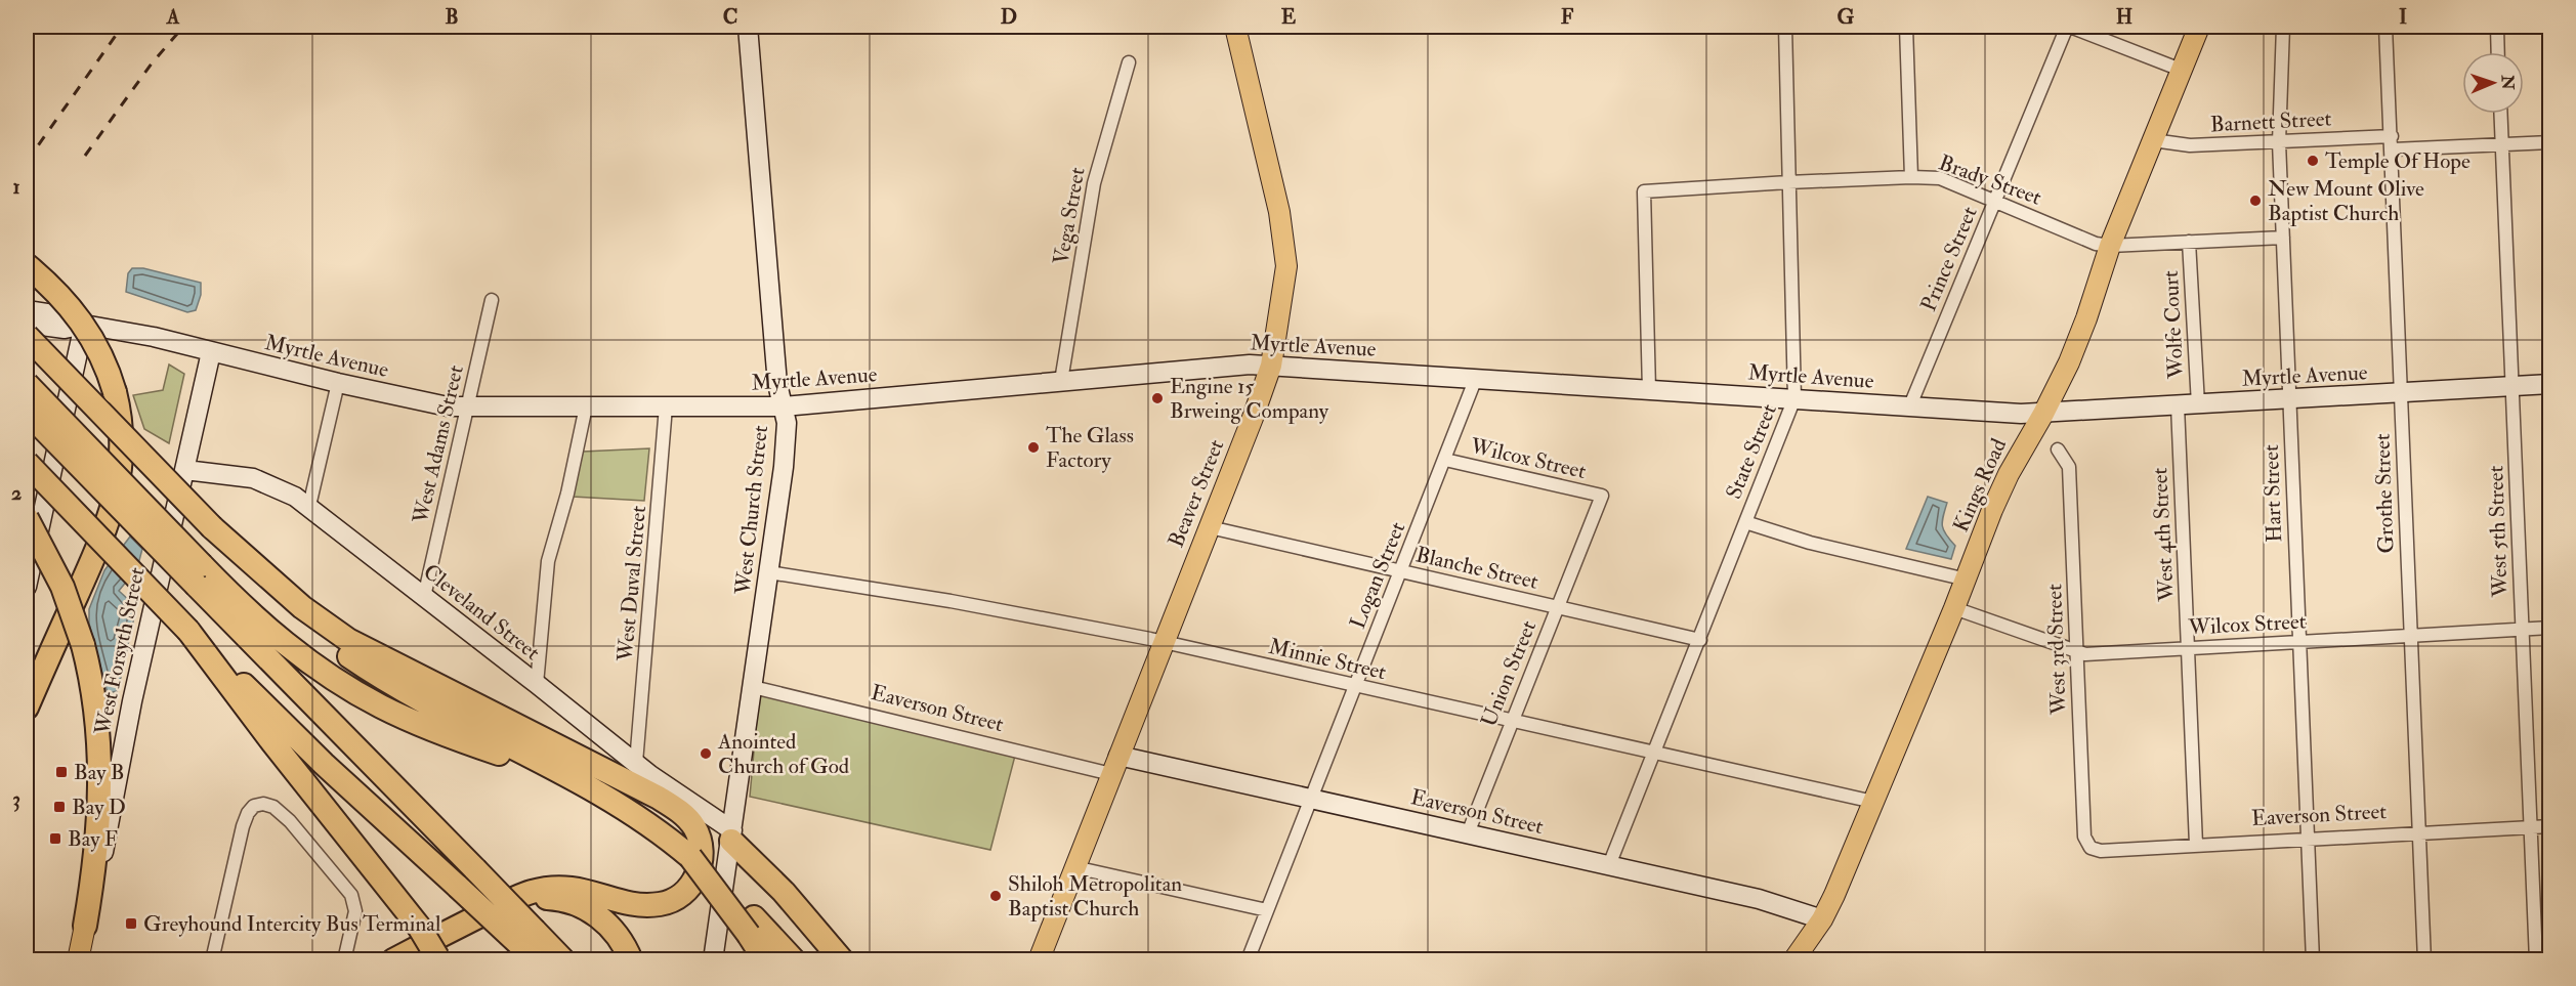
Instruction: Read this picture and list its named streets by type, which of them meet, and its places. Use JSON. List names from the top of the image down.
{
  "streets": {
    "main road": ["Kings Road", "Beaver Street", "West Forsyth Street"],
    "street": [
      "Barnett Street",
      "Brady Street",
      "Vega Street",
      "Prince Street",
      "Wolfe Court",
      "Myrtle Avenue",
      "West Adams Street",
      "State Street",
      "Wilcox Street",
      "Hart Street",
      "Grothe Street",
      "West Church Street",
      "West 5th Street",
      "West 4th Street",
      "Blanche Street",
      "Logan Street",
      "West Duval Street",
      "Cleveland Street",
      "West 3rd Street",
      "Minnie Street",
      "Union Street",
      "Eaverson Street"
    ]
  },
  "crossings": [
    ["Barnett Street", "Kings Road"],
    ["Barnett Street", "Hart Street"],
    ["Barnett Street", "Grothe Street"],
    ["Barnett Street", "West 5th Street"],
    ["Brady Street", "Prince Street"],
    ["Brady Street", "Wolfe Court"],
    ["Brady Street", "Myrtle Avenue"],
    ["Brady Street", "State Street"],
    ["Brady Street", "Kings Road"],
    ["Brady Street", "Hart Street"],
    ["Vega Street", "Myrtle Avenue"],
    ["Prince Street", "Myrtle Avenue"],
    ["Wolfe Court", "Myrtle Avenue"],
    ["Myrtle Avenue", "West Adams Street"],
    ["Myrtle Avenue", "State Street"],
    ["Myrtle Avenue", "Kings Road"],
    ["Myrtle Avenue", "Beaver Street"],
    ["Myrtle Avenue", "Hart Street"],
    ["Myrtle Avenue", "Grothe Street"],
    ["Myrtle Avenue", "West Church Street"],
    ["Myrtle Avenue", "West 5th Street"],
    ["Myrtle Avenue", "West 4th Street"],
    ["Myrtle Avenue", "Logan Street"],
    ["Myrtle Avenue", "West Duval Street"],
    ["Myrtle Avenue", "West Forsyth Street"],
    ["West Adams Street", "Cleveland Street"],
    ["State Street", "Blanche Street"],
    ["State Street", "Minnie Street"],
    ["State Street", "Eaverson Street"],
    ["Wilcox Street", "Kings Road"],
    ["Wilcox Street", "Hart Street"],
    ["Wilcox Street", "Grothe Street"],
    ["Wilcox Street", "West 5th Street"],
    ["Wilcox Street", "West 4th Street"],
    ["Wilcox Street", "Logan Street"],
    ["Wilcox Street", "West 3rd Street"],
    ["Wilcox Street", "Union Street"],
    ["Kings Road", "Minnie Street"],
    ["Kings Road", "Eaverson Street"],
    ["Beaver Street", "Blanche Street"],
    ["Beaver Street", "Minnie Street"],
    ["Beaver Street", "Eaverson Street"],
    ["Hart Street", "Eaverson Street"],
    ["Grothe Street", "Eaverson Street"],
    ["West Church Street", "Cleveland Street"],
    ["West Church Street", "Minnie Street"],
    ["West Church Street", "Eaverson Street"],
    ["West 5th Street", "Eaverson Street"],
    ["West 4th Street", "Eaverson Street"],
    ["Blanche Street", "Logan Street"],
    ["Blanche Street", "Union Street"],
    ["Logan Street", "Minnie Street"],
    ["Logan Street", "Eaverson Street"],
    ["West Duval Street", "Cleveland Street"],
    ["Cleveland Street", "West Forsyth Street"],
    ["West 3rd Street", "Eaverson Street"],
    ["Minnie Street", "Union Street"],
    ["Union Street", "Eaverson Street"]
  ],
  "places": {
    "other": [
      "Temple Of Hope",
      "New Mount Olive Baptist Church",
      "Engine 15 Brweing Company",
      "The Glass Factory",
      "Anointed Church of God",
      "Shiloh Metropolitan Baptist Church"
    ],
    "transit": [
      "Bay B",
      "Bay D",
      "Bay F",
      "Greyhound Intercity Bus Terminal"
    ]
  },
  "north": "right",
  "grid": {
    "columns": [
      "A",
      "B",
      "C",
      "D",
      "E",
      "F",
      "G",
      "H",
      "I"
    ],
    "rows": ["1", "2", "3"]
  }
}
